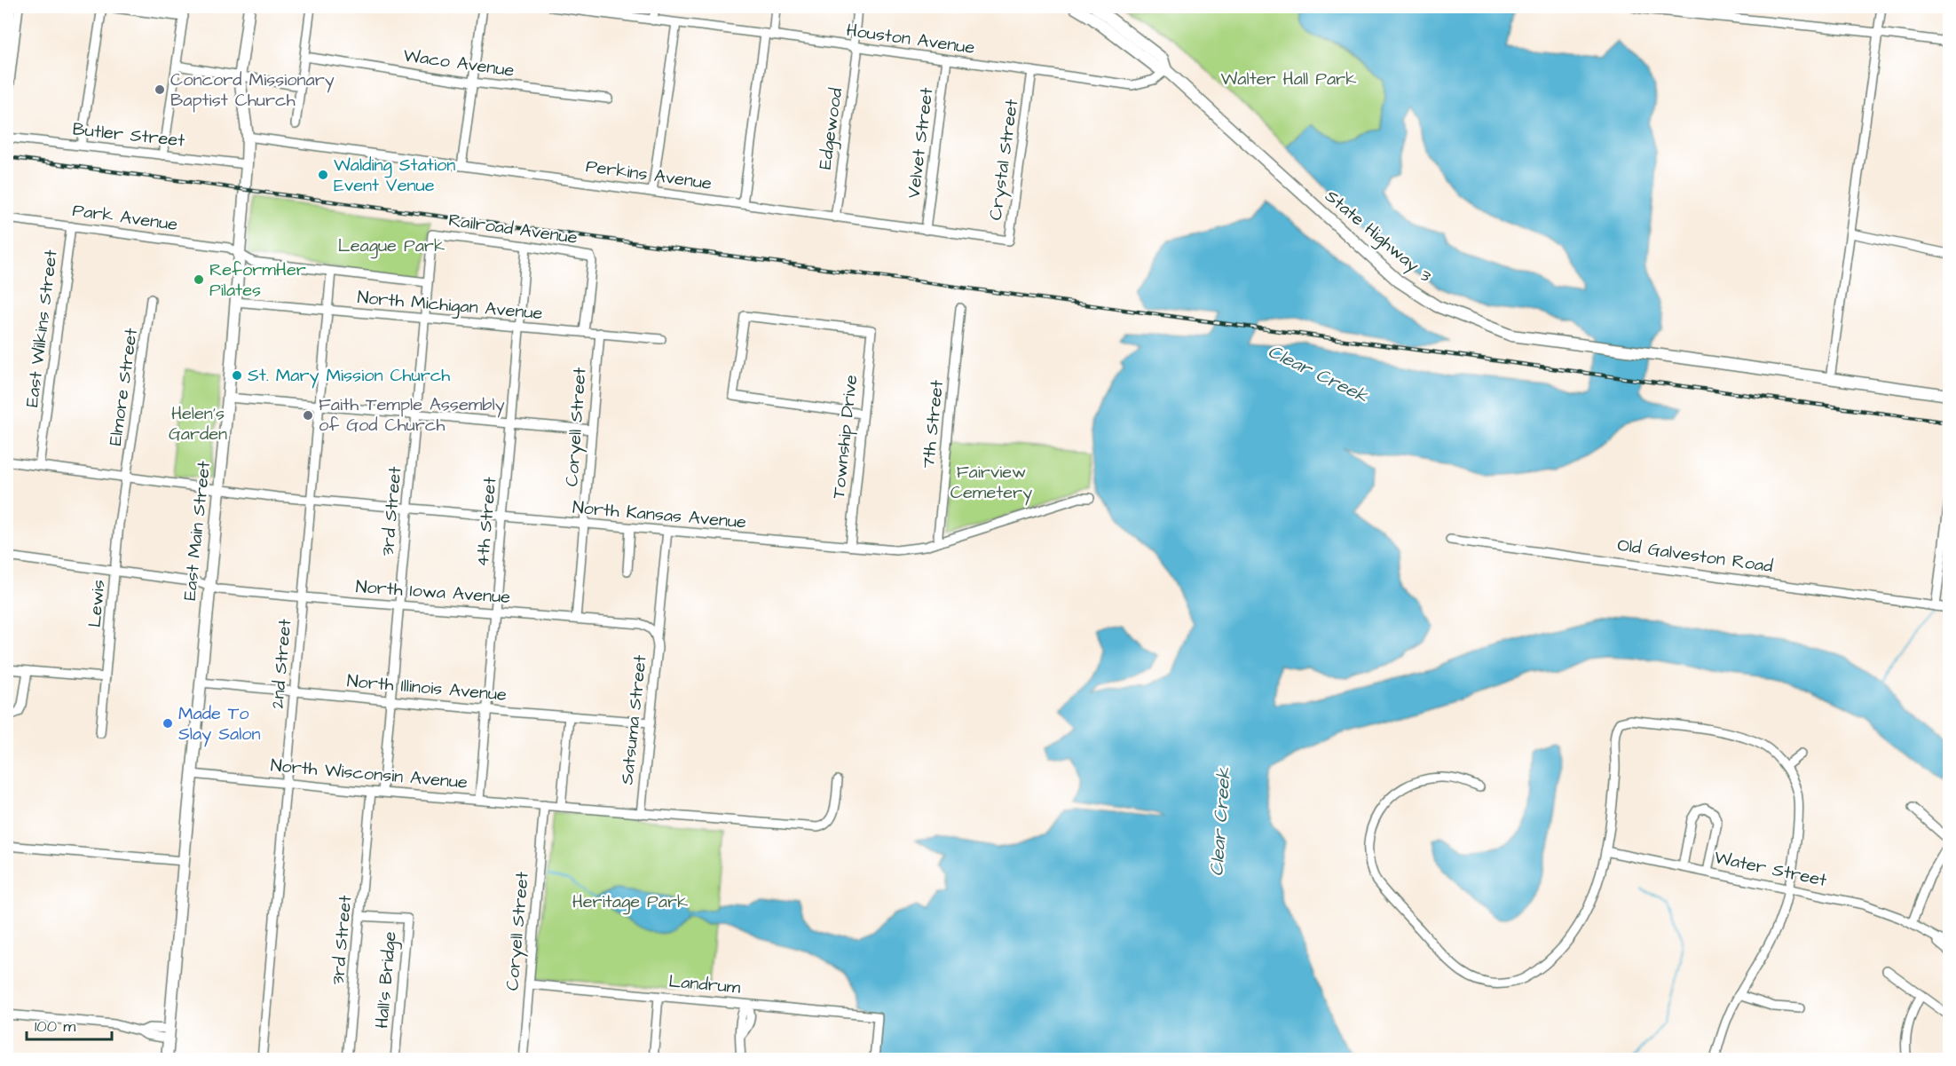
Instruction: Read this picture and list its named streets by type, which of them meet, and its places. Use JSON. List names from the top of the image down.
{
  "streets": {
    "main road": ["State Highway 3", "East Main Street"],
    "street": [
      "Houston Avenue",
      "Waco Avenue",
      "Edgewood",
      "Butler Street",
      "Velvet Street",
      "Crystal Street",
      "Perkins Avenue",
      "Park Avenue",
      "Railroad Avenue",
      "North Michigan Avenue",
      "East Wilkins Street",
      "Elmore Street",
      "7th Street",
      "Coryell Street",
      "Township Drive",
      "3rd Street",
      "North Kansas Avenue",
      "4th Street",
      "Old Galveston Road",
      "North Iowa Avenue",
      "Lewis",
      "2nd Street",
      "North Illinois Avenue",
      "Satsuma Street",
      "North Wisconsin Avenue",
      "Water Street",
      "Hall's Bridge",
      "Landrum"
    ]
  },
  "crossings": [
    ["Houston Avenue", "Edgewood"],
    ["Houston Avenue", "Velvet Street"],
    ["Houston Avenue", "Crystal Street"],
    ["Houston Avenue", "State Highway 3"],
    ["Edgewood", "Perkins Avenue"],
    ["Butler Street", "East Main Street"],
    ["Velvet Street", "Perkins Avenue"],
    ["Crystal Street", "Perkins Avenue"],
    ["Perkins Avenue", "East Main Street"],
    ["Park Avenue", "East Wilkins Street"],
    ["Park Avenue", "3rd Street"],
    ["Park Avenue", "East Main Street"],
    ["Park Avenue", "2nd Street"],
    ["Railroad Avenue", "North Michigan Avenue"],
    ["Railroad Avenue", "3rd Street"],
    ["Railroad Avenue", "4th Street"],
    ["North Michigan Avenue", "Coryell Street"],
    ["North Michigan Avenue", "3rd Street"],
    ["North Michigan Avenue", "4th Street"],
    ["North Michigan Avenue", "East Main Street"],
    ["North Michigan Avenue", "2nd Street"],
    ["East Wilkins Street", "North Kansas Avenue"],
    ["Elmore Street", "North Kansas Avenue"],
    ["Elmore Street", "Lewis"],
    ["7th Street", "North Kansas Avenue"],
    ["Coryell Street", "North Kansas Avenue"],
    ["Coryell Street", "North Iowa Avenue"],
    ["Coryell Street", "North Wisconsin Avenue"],
    ["Coryell Street", "Landrum"],
    ["Township Drive", "North Kansas Avenue"],
    ["3rd Street", "North Kansas Avenue"],
    ["3rd Street", "North Iowa Avenue"],
    ["3rd Street", "North Illinois Avenue"],
    ["3rd Street", "North Wisconsin Avenue"],
    ["3rd Street", "Hall's Bridge"],
    ["North Kansas Avenue", "4th Street"],
    ["North Kansas Avenue", "East Main Street"],
    ["North Kansas Avenue", "Lewis"],
    ["North Kansas Avenue", "2nd Street"],
    ["North Kansas Avenue", "Satsuma Street"],
    ["4th Street", "North Iowa Avenue"],
    ["4th Street", "North Illinois Avenue"],
    ["4th Street", "North Wisconsin Avenue"],
    ["East Main Street", "North Iowa Avenue"],
    ["East Main Street", "North Illinois Avenue"],
    ["East Main Street", "North Wisconsin Avenue"],
    ["North Iowa Avenue", "Lewis"],
    ["North Iowa Avenue", "2nd Street"],
    ["North Iowa Avenue", "Satsuma Street"],
    ["2nd Street", "North Illinois Avenue"],
    ["2nd Street", "North Wisconsin Avenue"],
    ["North Illinois Avenue", "Satsuma Street"]
  ],
  "water": ["Clear Creek"],
  "parks": [
    "Walter Hall Park",
    "League Park",
    "Helen's Garden",
    "Fairview Cemetery",
    "Heritage Park"
  ],
  "places": [
    "Concord Missionary Baptist Church",
    "Walding Station Event Venue",
    "ReformHer Pilates",
    "St. Mary Mission Church",
    "Faith Temple Assembly of God Church",
    "Made To Slay Salon"
  ],
  "scale_bar": "100 m"
}
